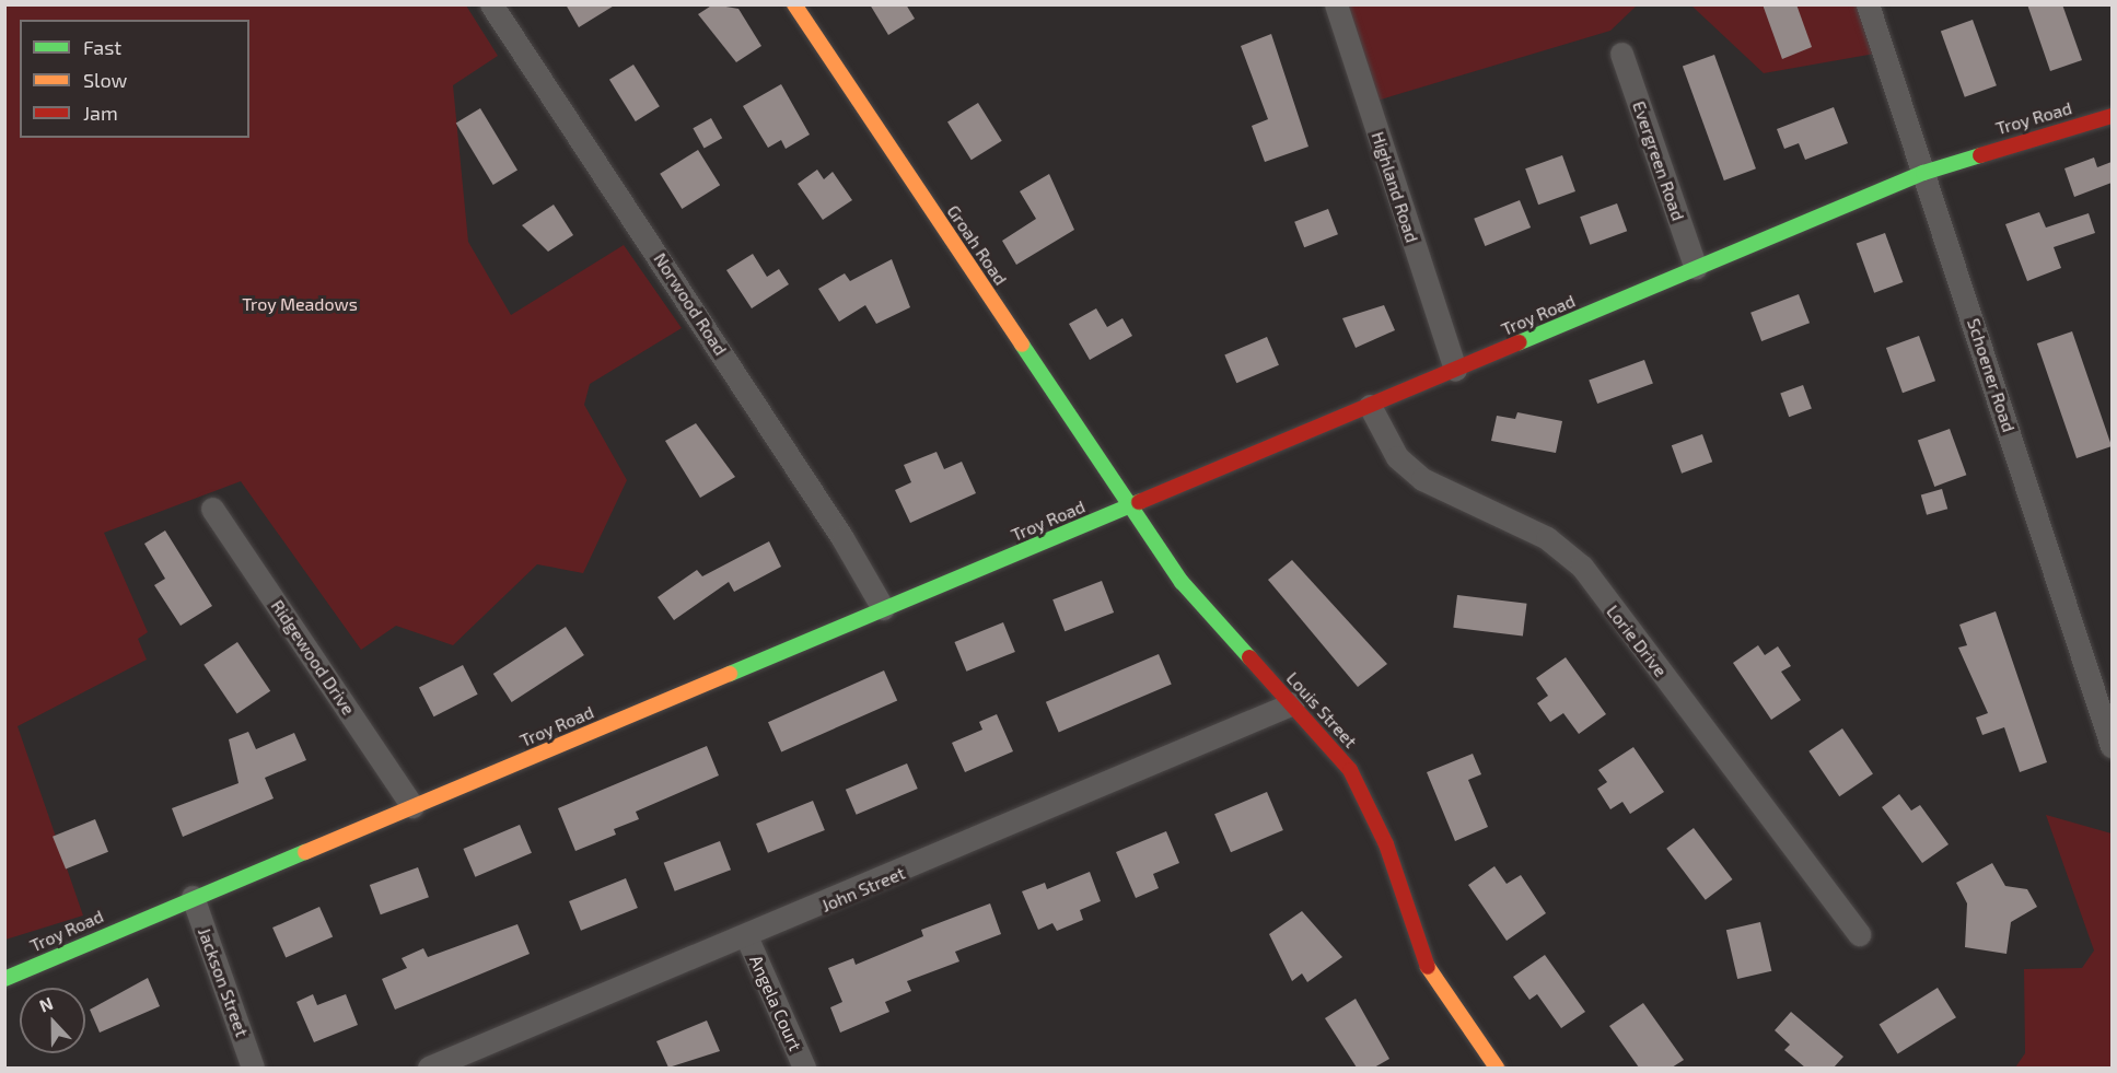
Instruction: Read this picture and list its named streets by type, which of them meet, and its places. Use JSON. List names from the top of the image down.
{
  "streets": {
    "street": [
      "Troy Road",
      "Evergreen Road",
      "Highland Road",
      "Groah Road",
      "Norwood Road",
      "Schoener Road",
      "Lorie Drive",
      "Ridgewood Drive",
      "Louis Street",
      "John Street",
      "Jackson Street",
      "Angela Court"
    ]
  },
  "crossings": [
    ["Troy Road", "Evergreen Road"],
    ["Troy Road", "Highland Road"],
    ["Troy Road", "Groah Road"],
    ["Troy Road", "Norwood Road"],
    ["Troy Road", "Schoener Road"],
    ["Troy Road", "Lorie Drive"],
    ["Troy Road", "Ridgewood Drive"],
    ["Troy Road", "Louis Street"],
    ["Troy Road", "Jackson Street"],
    ["Groah Road", "Louis Street"],
    ["Louis Street", "John Street"],
    ["John Street", "Angela Court"]
  ],
  "parks": ["Troy Meadows"],
  "legend": ["Fast", "Slow", "Jam"],
  "north": "top"
}
